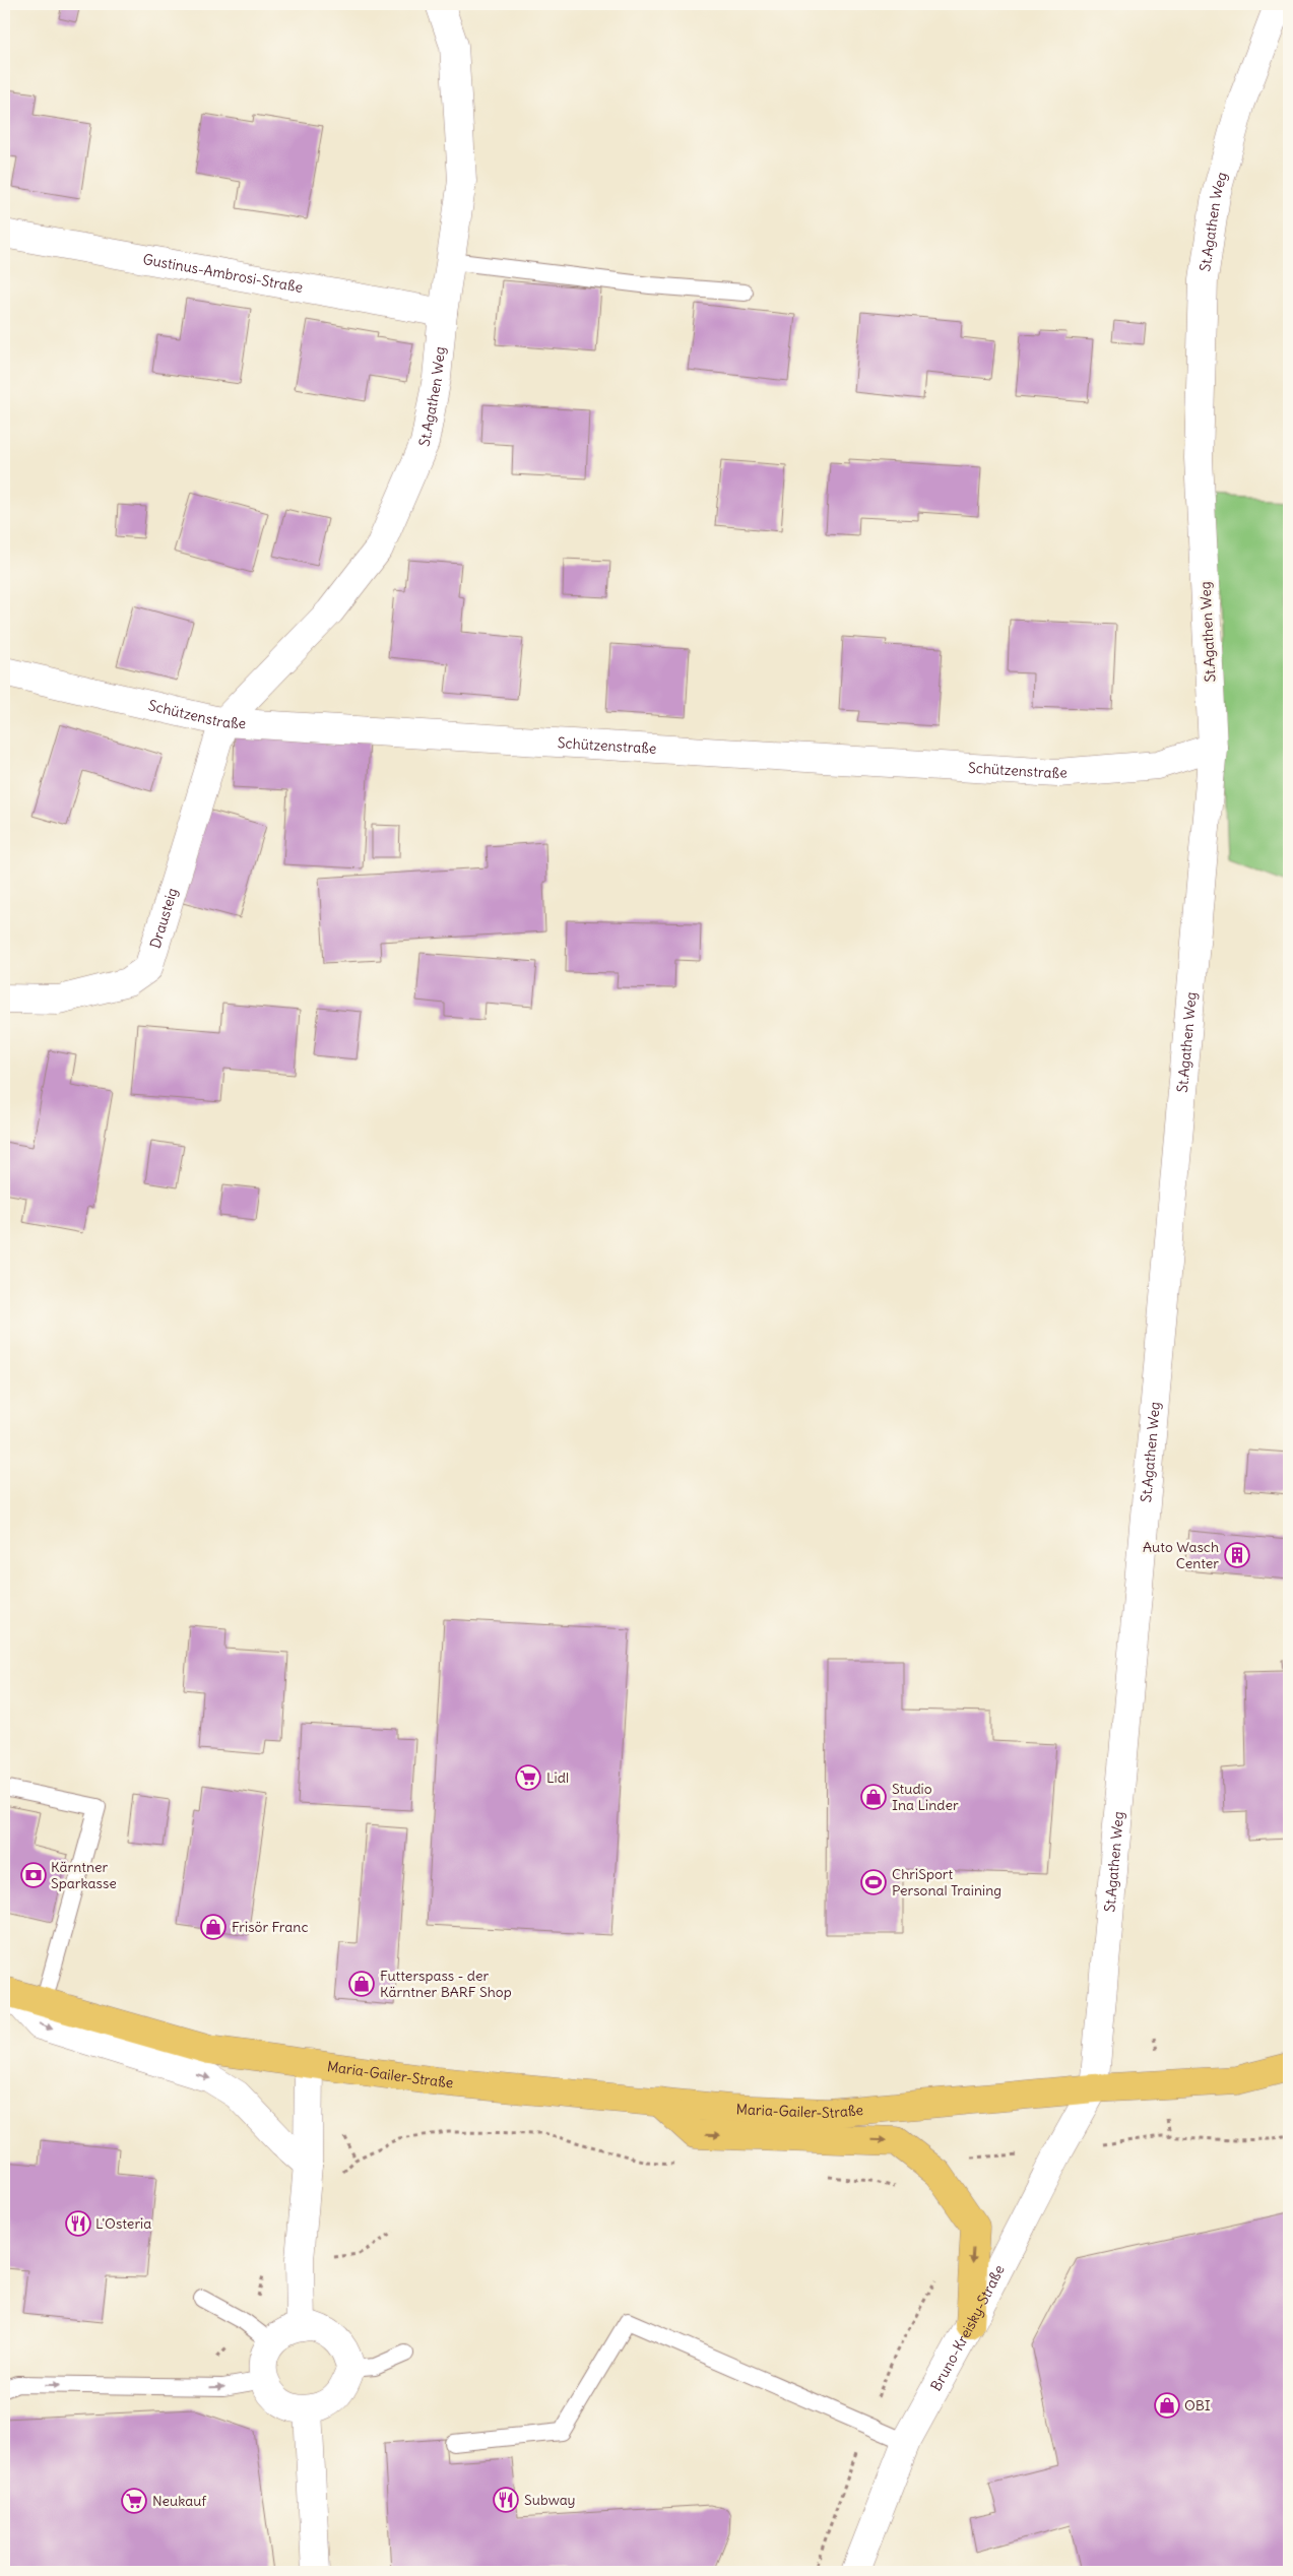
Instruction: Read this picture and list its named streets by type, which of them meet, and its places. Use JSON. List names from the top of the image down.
{
  "streets": {
    "main road": ["Maria-Gailer-Straße"],
    "street": [
      "St.Agathen Weg",
      "Gustinus-Ambrosi-Straße",
      "Schützenstraße",
      "Drausteig",
      "Bruno-Kreisky-Straße"
    ]
  },
  "crossings": [
    ["St.Agathen Weg", "Gustinus-Ambrosi-Straße"],
    ["St.Agathen Weg", "Schützenstraße"],
    ["St.Agathen Weg", "Drausteig"],
    ["St.Agathen Weg", "Maria-Gailer-Straße"],
    ["St.Agathen Weg", "Bruno-Kreisky-Straße"],
    ["Schützenstraße", "Drausteig"],
    ["Maria-Gailer-Straße", "Bruno-Kreisky-Straße"]
  ],
  "places": {
    "building": ["Auto Wasch Center"],
    "supermarket": ["Lidl", "Neukauf"],
    "shop": [
      "Studio Ina Linder",
      "Frisör Franc",
      "Futterspass - der Kärntner BARF Shop",
      "OBI"
    ],
    "bank": ["Kärntner Sparkasse"],
    "sports": ["ChriSport Personal Training"],
    "restaurant": ["L'Osteria", "Subway"]
  }
}
